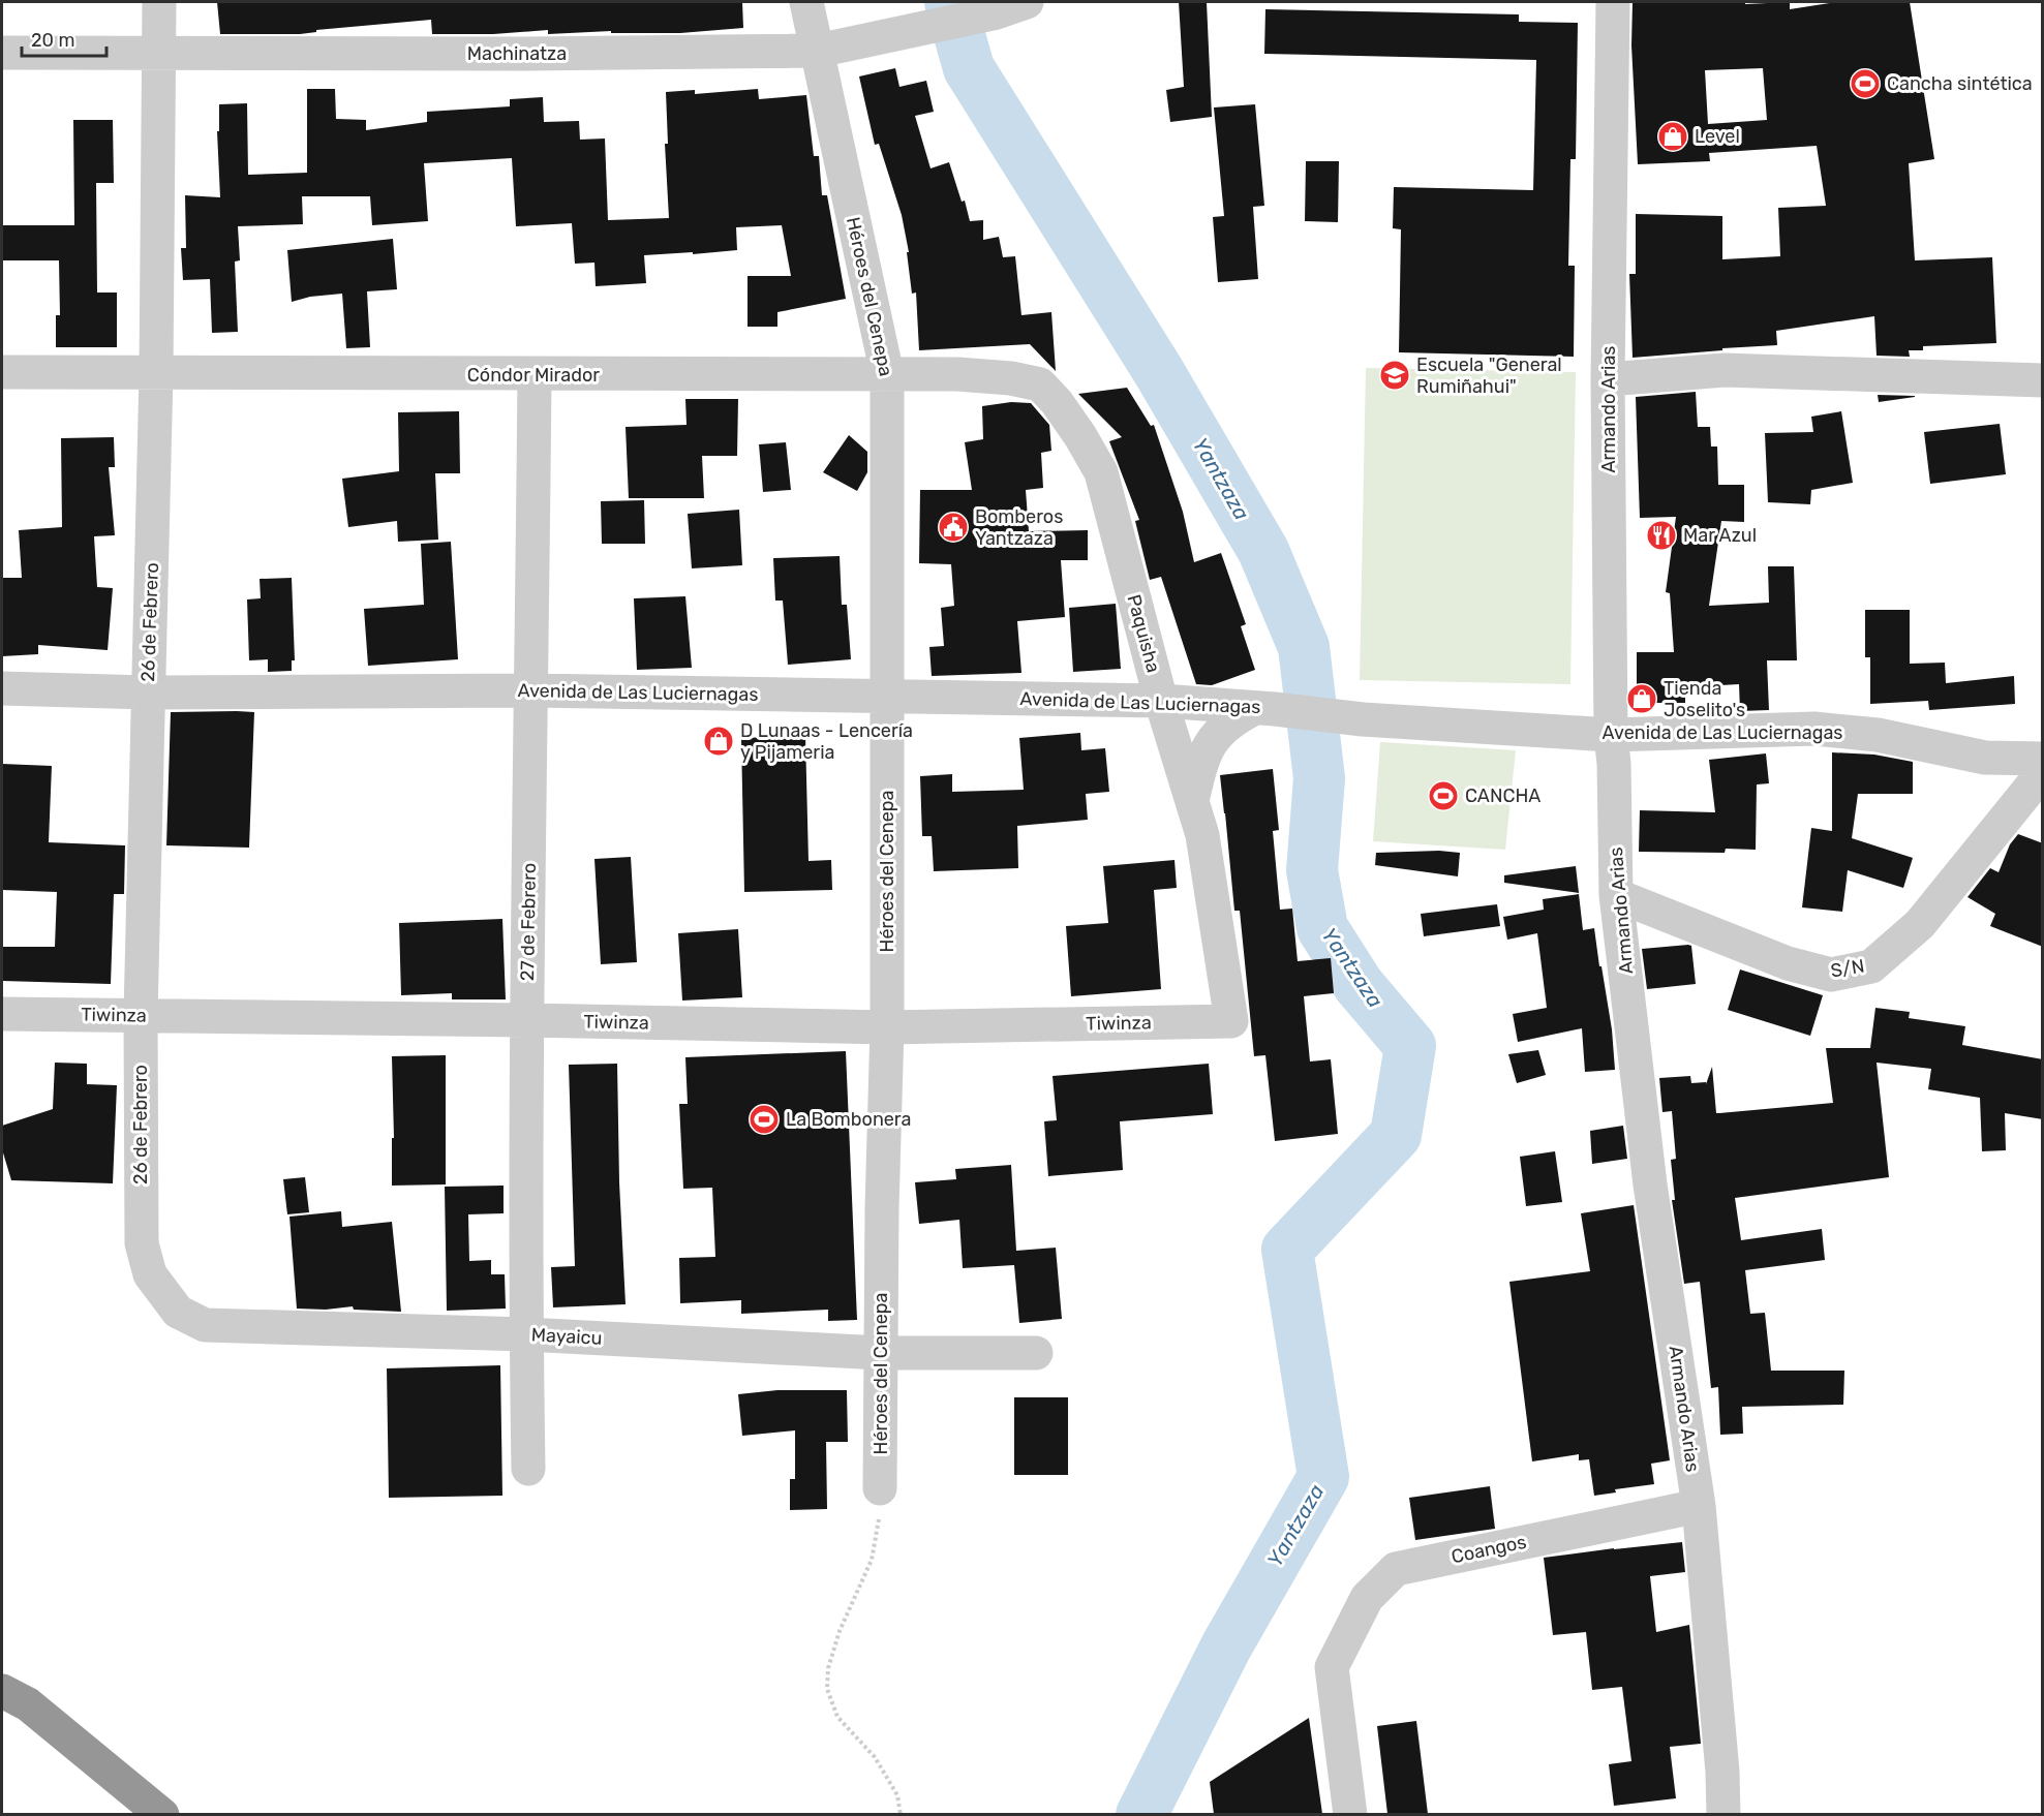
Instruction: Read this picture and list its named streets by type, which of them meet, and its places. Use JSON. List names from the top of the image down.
{
  "streets": {
    "street": [
      "Machinatza",
      "Héroes del Cenepa",
      "Cóndor Mirador",
      "Armando Arias",
      "26 de Febrero",
      "Paquisha",
      "Avenida de Las Luciernagas",
      "27 de Febrero",
      "S/N",
      "Tiwinza",
      "Mayaicu",
      "Coangos"
    ]
  },
  "crossings": [
    ["Machinatza", "Héroes del Cenepa"],
    ["Machinatza", "26 de Febrero"],
    ["Héroes del Cenepa", "Cóndor Mirador"],
    ["Héroes del Cenepa", "Avenida de Las Luciernagas"],
    ["Héroes del Cenepa", "Tiwinza"],
    ["Héroes del Cenepa", "Mayaicu"],
    ["Cóndor Mirador", "26 de Febrero"],
    ["Cóndor Mirador", "Paquisha"],
    ["Cóndor Mirador", "27 de Febrero"],
    ["Armando Arias", "Avenida de Las Luciernagas"],
    ["Armando Arias", "S/N"],
    ["Armando Arias", "Coangos"],
    ["26 de Febrero", "Avenida de Las Luciernagas"],
    ["26 de Febrero", "Tiwinza"],
    ["26 de Febrero", "Mayaicu"],
    ["Paquisha", "Avenida de Las Luciernagas"],
    ["Paquisha", "Tiwinza"],
    ["Avenida de Las Luciernagas", "27 de Febrero"],
    ["27 de Febrero", "Tiwinza"],
    ["27 de Febrero", "Mayaicu"]
  ],
  "water": ["Yantzaza"],
  "places": {
    "sports": ["Cancha sintética", "CANCHA", "La Bombonera"],
    "shop": ["Level", "Tienda Joselito's", "D Lunaas - Lencería y Pijameria"],
    "school or university": ["Escuela \"General Rumiñahui\""],
    "public building": ["Bomberos Yantzaza"],
    "restaurant": ["Mar Azul"]
  },
  "scale_bar": "20 m"
}
